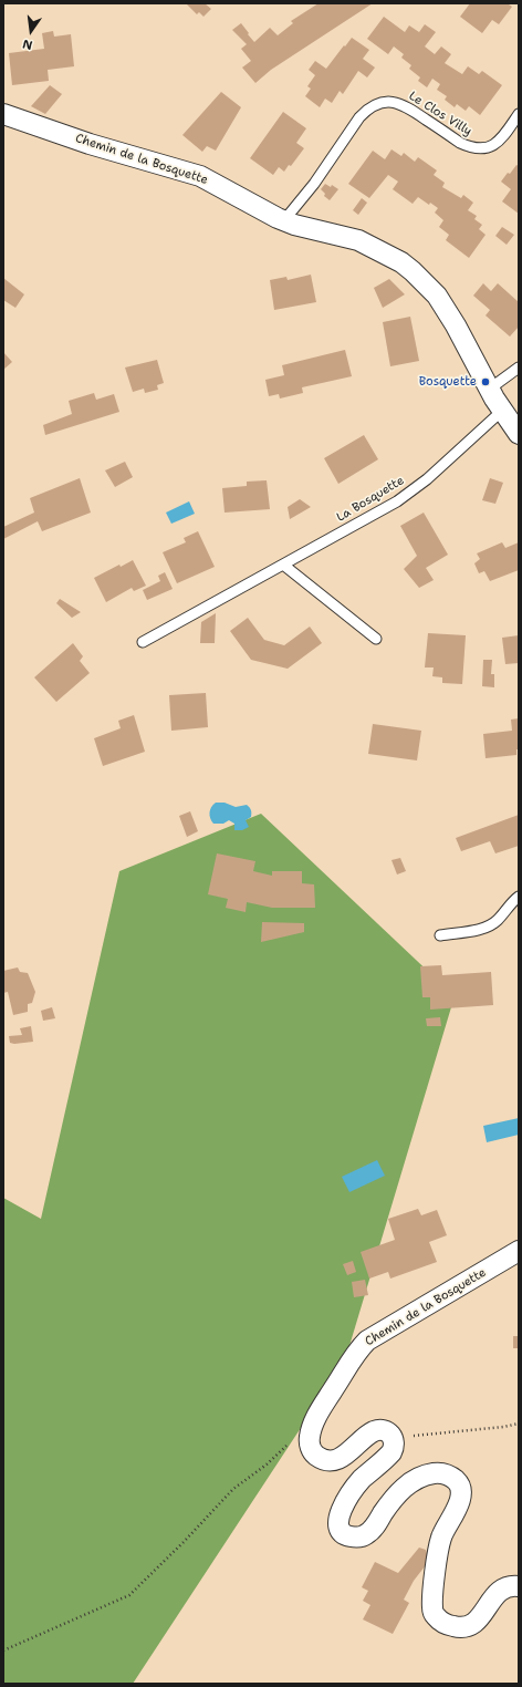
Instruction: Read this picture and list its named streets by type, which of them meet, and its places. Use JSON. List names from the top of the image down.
{
  "streets": {
    "street": ["Chemin de la Bosquette"],
    "lane": ["Le Clos Villy", "La Bosquette"]
  },
  "crossings": [
    ["Le Clos Villy", "Chemin de la Bosquette"],
    ["Chemin de la Bosquette", "La Bosquette"]
  ],
  "places": ["Bosquette"],
  "north": "bottom"
}
